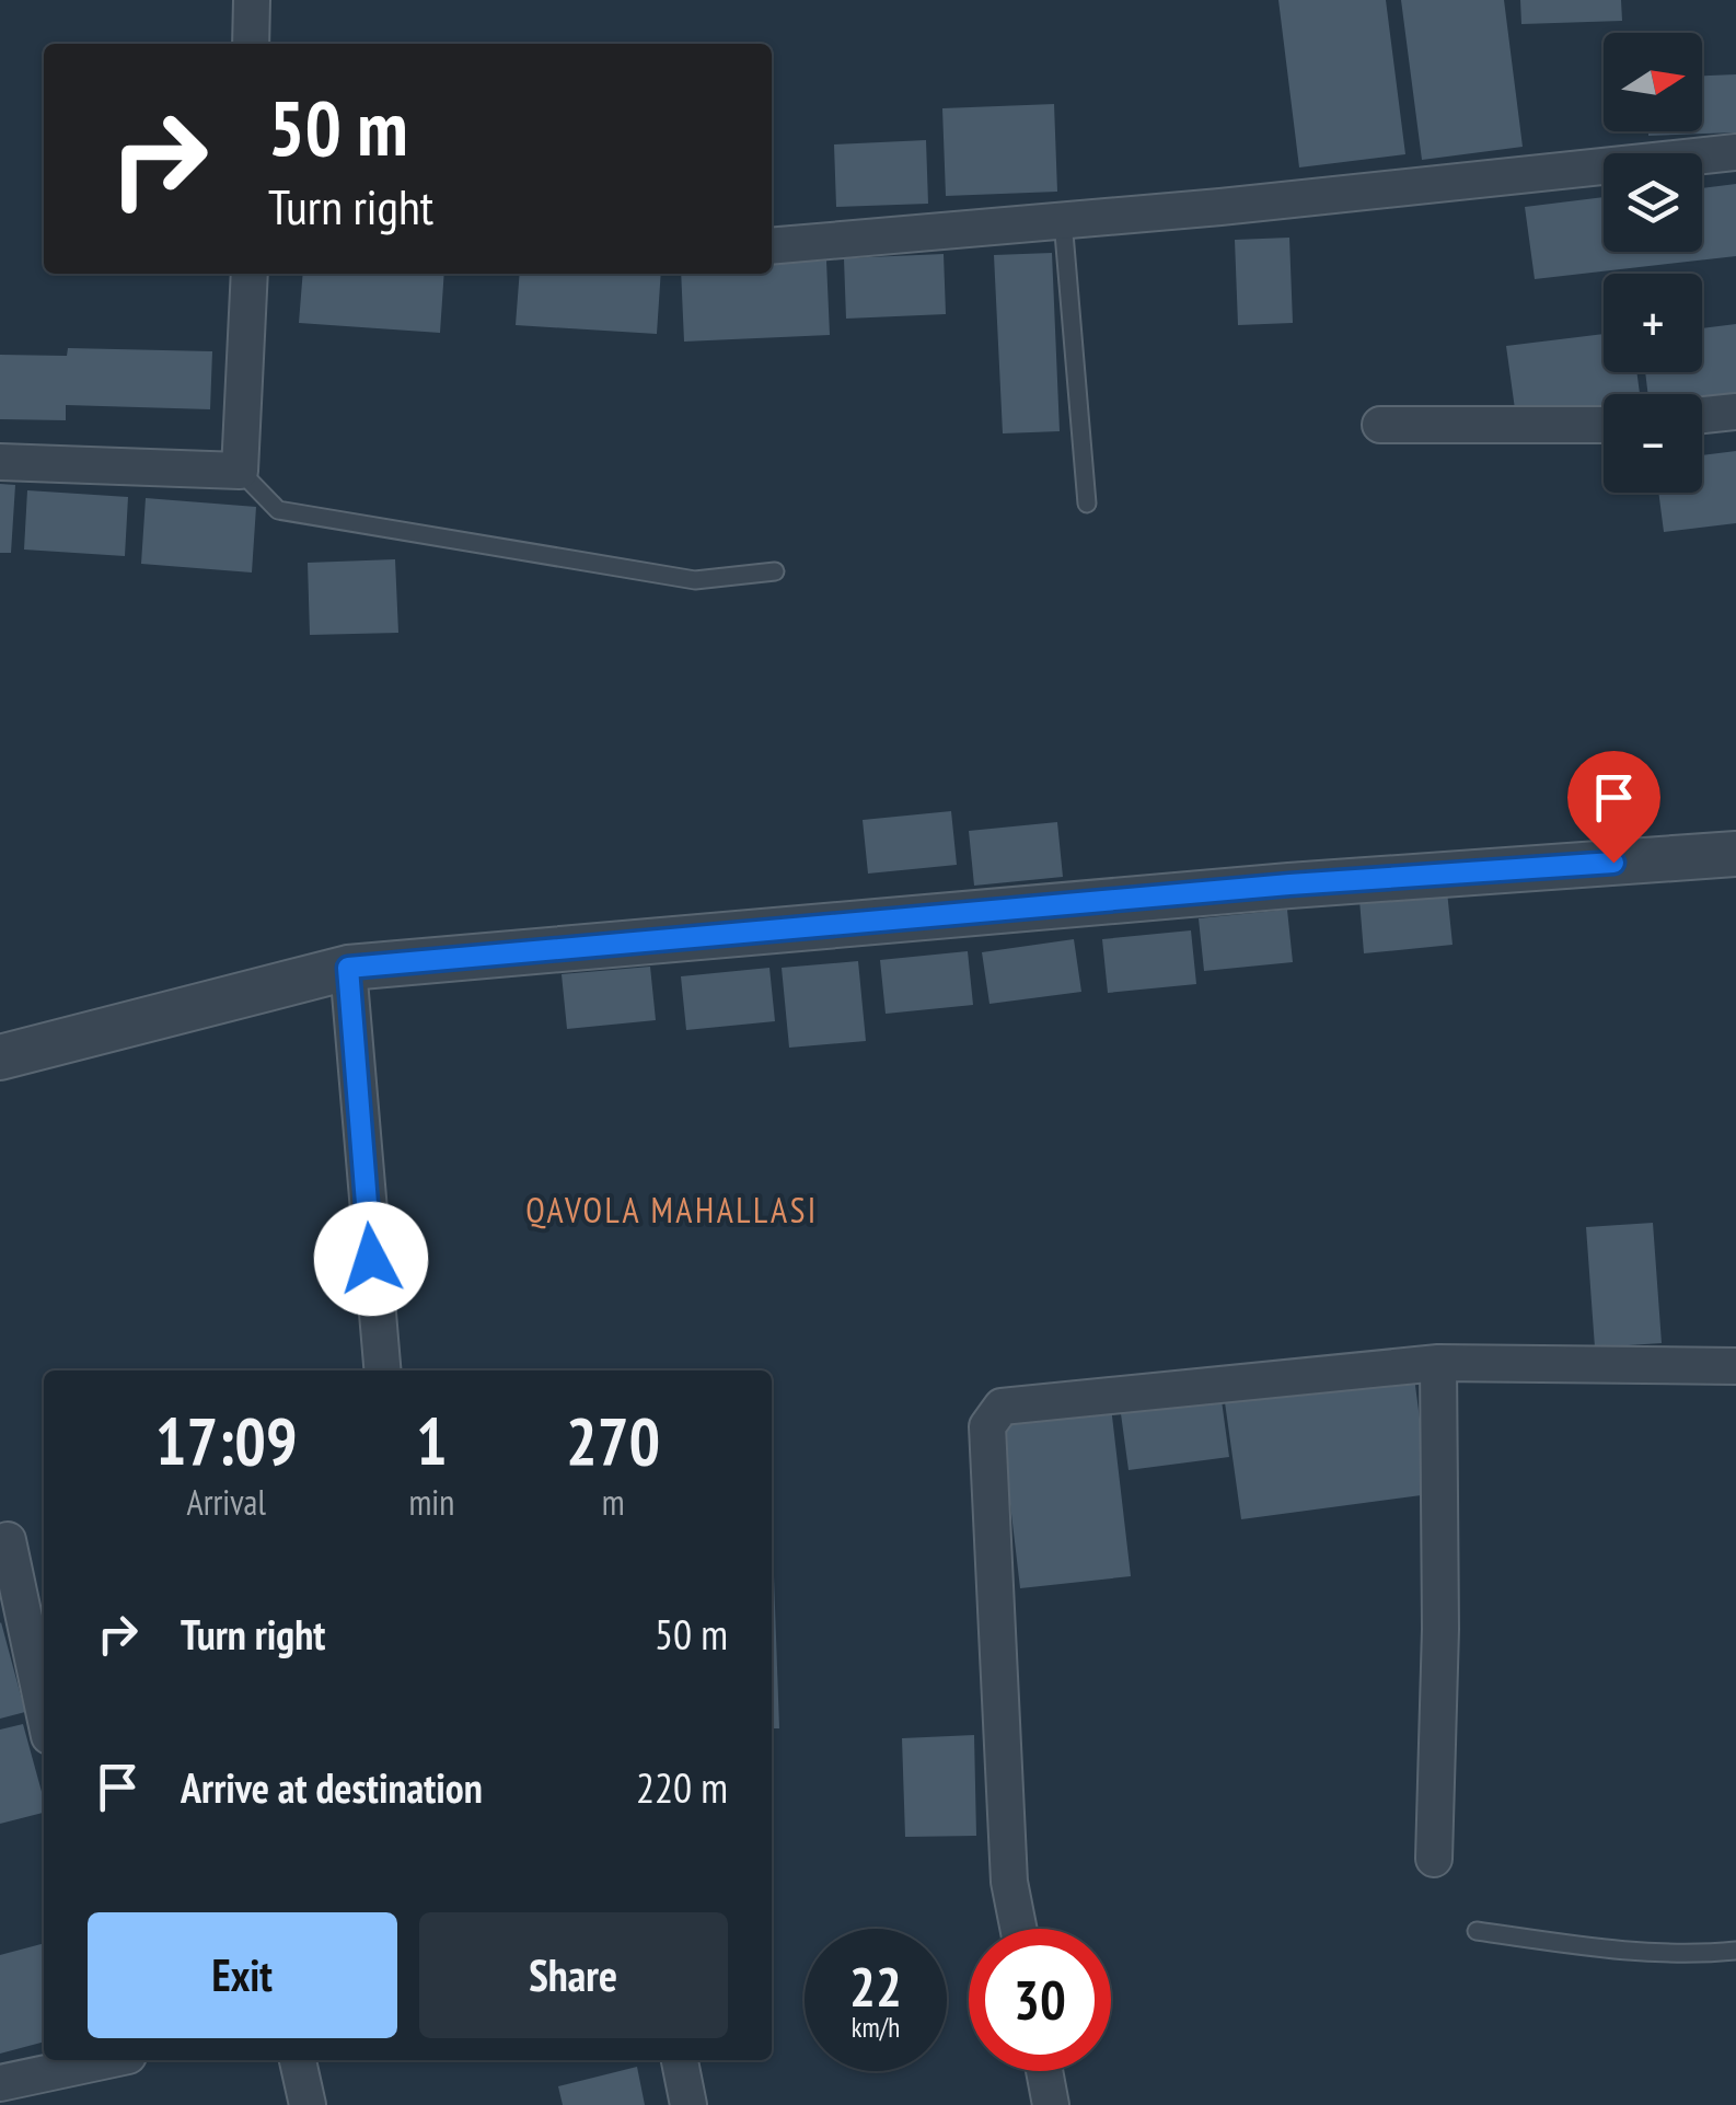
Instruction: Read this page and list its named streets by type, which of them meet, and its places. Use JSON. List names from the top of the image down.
{
  "districts": ["QAVOLA MAHALLASI"],
  "north": "right",
  "page": {
    "map_buttons": ["+", "−"],
    "turn": ["50 m", "Turn right"],
    "eta": [
      "17:09",
      "Arrival",
      "1",
      "min",
      "270",
      "m"
    ],
    "list": [
      {
        "name": "Turn right",
        "value": "50 m"
      },
      {
        "name": "Arrive at destination",
        "value": "220 m"
      }
    ],
    "buttons": ["Exit", "Share"],
    "speed": "22 km/h",
    "limit": "30"
  }
}
